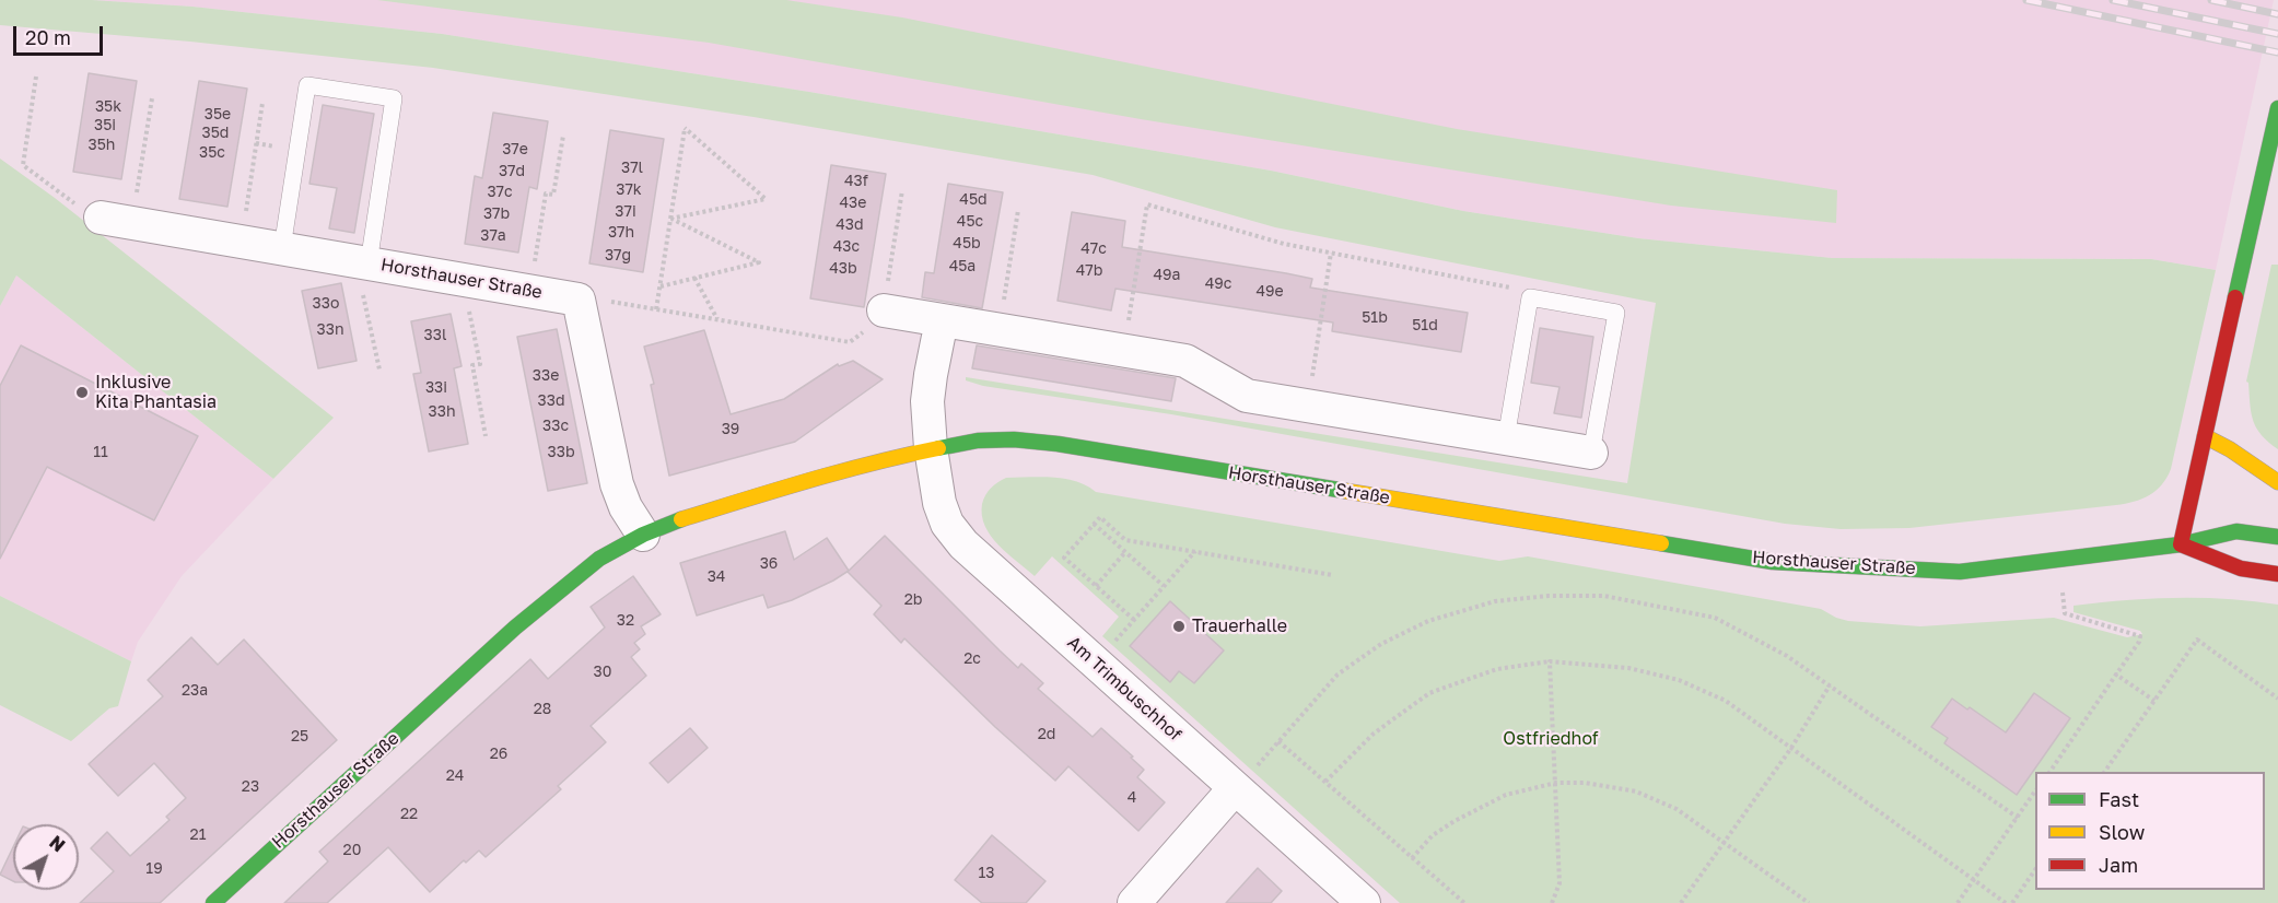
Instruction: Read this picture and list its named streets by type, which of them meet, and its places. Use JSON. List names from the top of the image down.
{
  "streets": {
    "street": ["Horsthauser Straße", "Am Trimbuschhof"]
  },
  "crossings": [
    ["Horsthauser Straße", "Am Trimbuschhof"]
  ],
  "parks": ["Ostfriedhof"],
  "places": ["Inklusive Kita Phantasia", "Trauerhalle"],
  "house_numbers": [
    "35k",
    "35e",
    "35i",
    "35d",
    "35h",
    "37e",
    "35c",
    "37l",
    "37d",
    "43f",
    "37k",
    "37c",
    "45d",
    "43e",
    "37i",
    "37b",
    "45c",
    "43d",
    "37h",
    "37a",
    "45b",
    "43c",
    "47c",
    "37g",
    "45a",
    "43b",
    "47b",
    "49a",
    "49c",
    "49e",
    "33o",
    "51b",
    "51d",
    "33n",
    "33l",
    "33e",
    "33i",
    "33d",
    "33h",
    "33c",
    "39",
    "11",
    "33b",
    "36",
    "34",
    "2b",
    "32",
    "2c",
    "30",
    "23a",
    "28",
    "2d",
    "25",
    "26",
    "24",
    "23",
    "4",
    "22",
    "21",
    "20",
    "19",
    "13"
  ],
  "legend": ["Fast", "Slow", "Jam"],
  "scale_bar": "20 m",
  "north": "top right"
}
